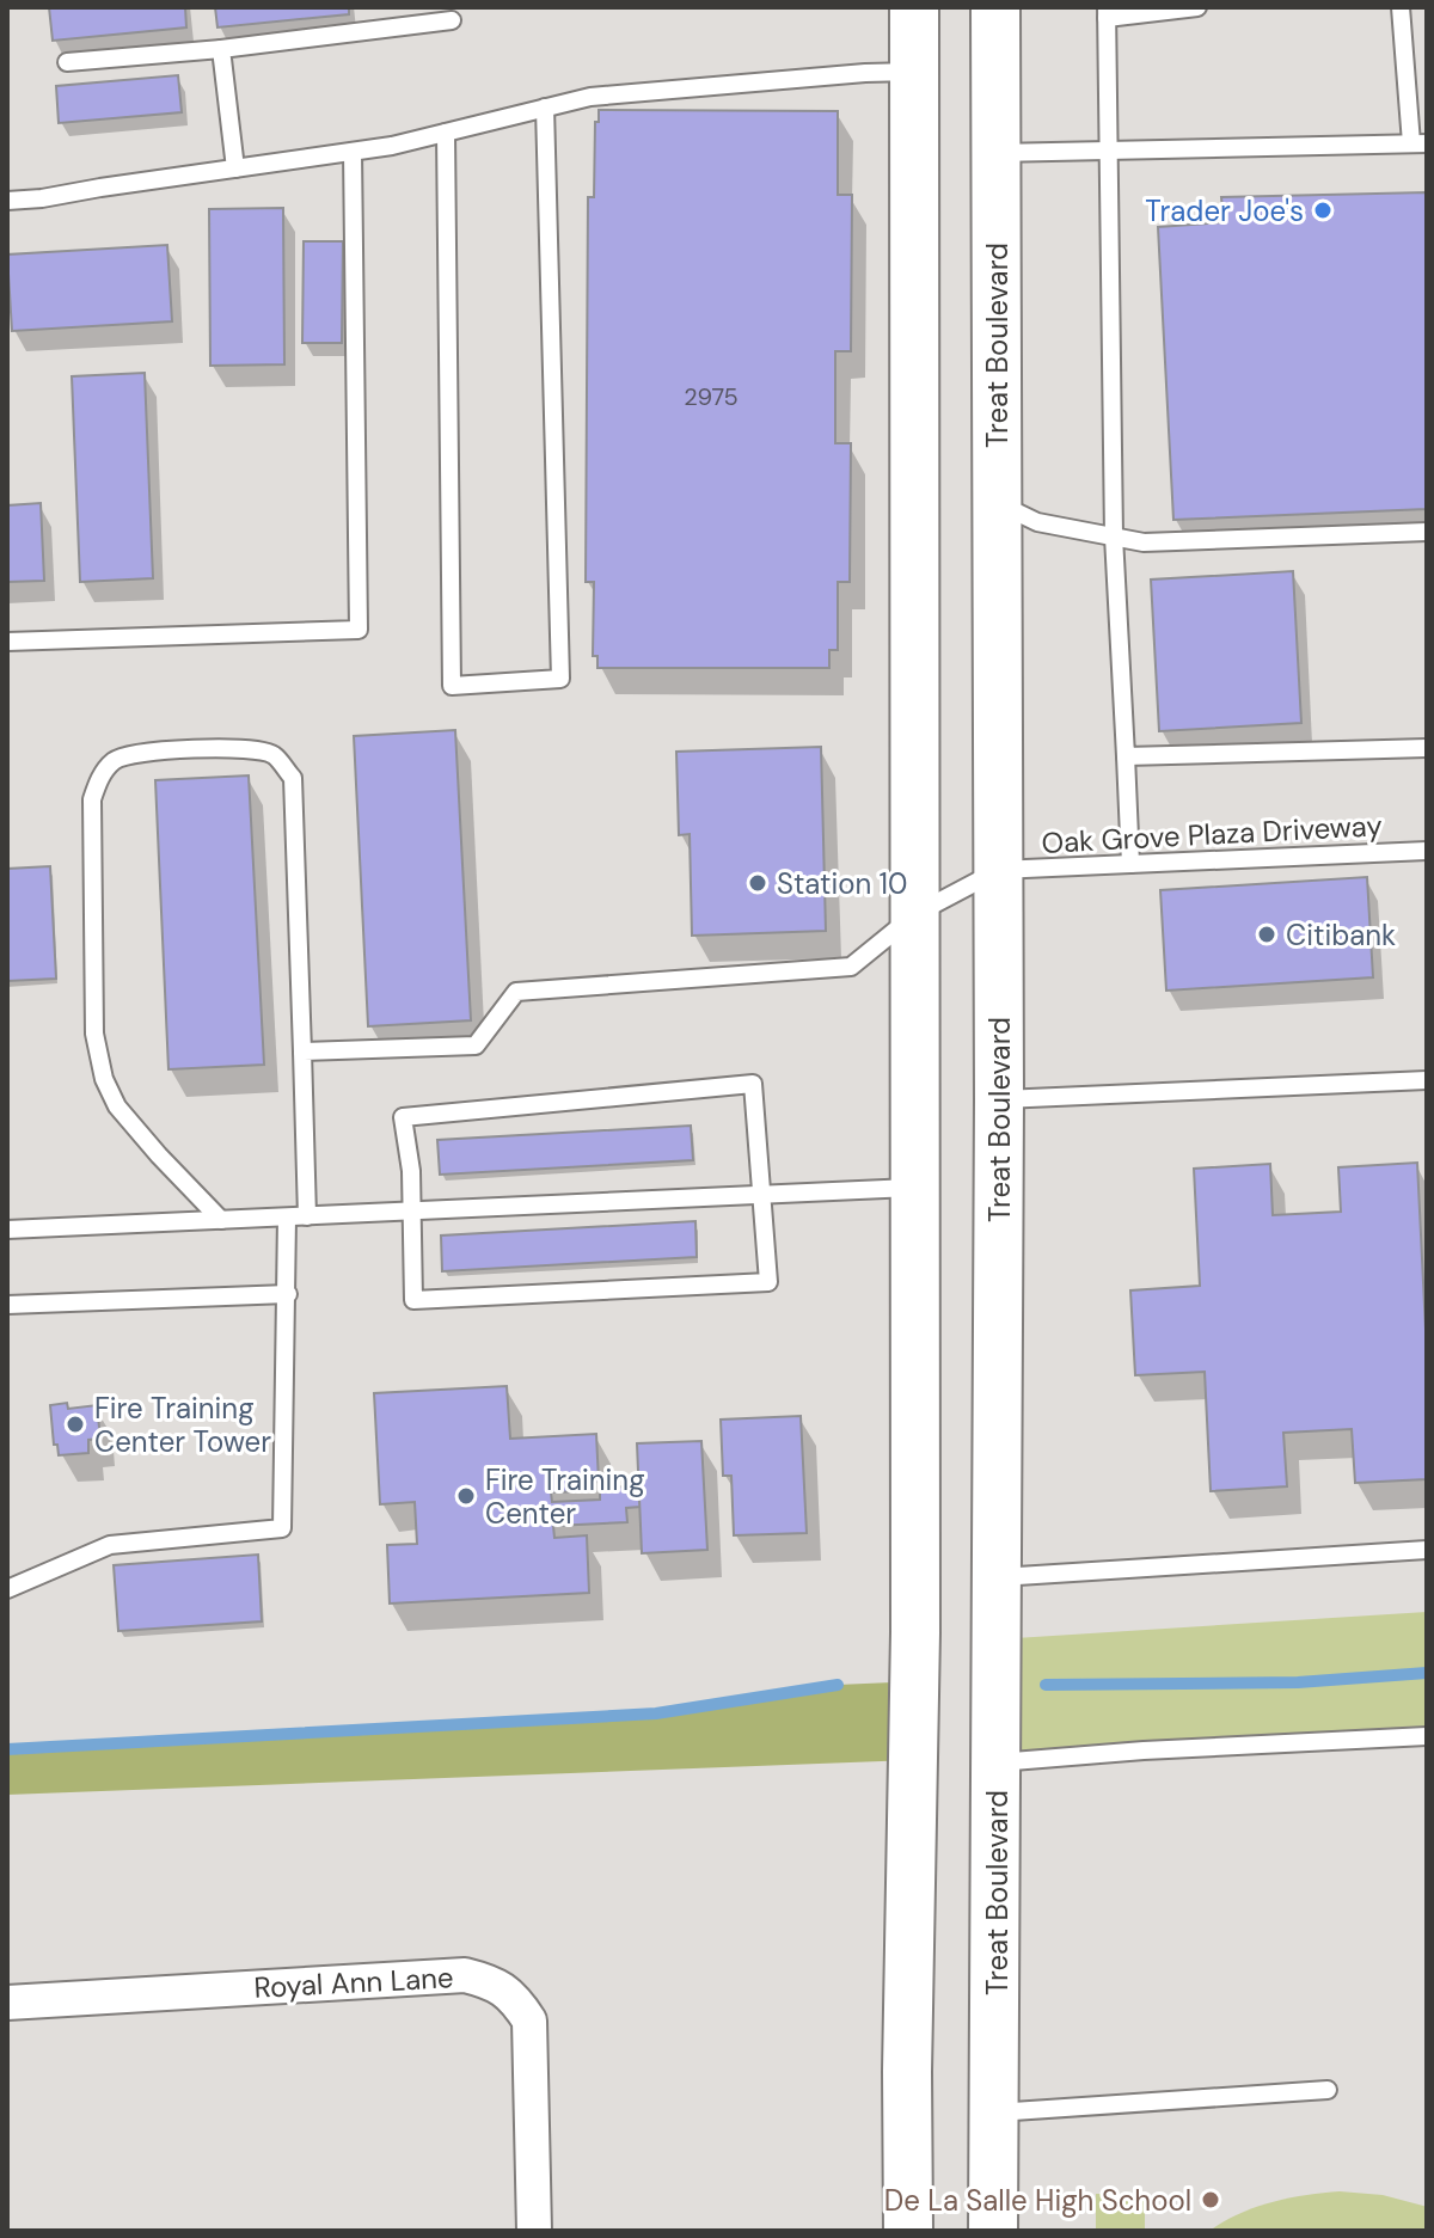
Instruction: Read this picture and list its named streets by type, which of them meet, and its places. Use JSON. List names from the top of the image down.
{
  "streets": {
    "main road": ["Treat Boulevard"],
    "street": ["Royal Ann Lane"],
    "lane": ["Oak Grove Plaza Driveway"]
  },
  "crossings": [
    ["Treat Boulevard", "Oak Grove Plaza Driveway"]
  ],
  "places": [
    "Trader Joe's",
    "Station 10",
    "Citibank",
    "Fire Training Center Tower",
    "Fire Training Center",
    "De La Salle High School"
  ],
  "house_numbers": ["2975"]
}
